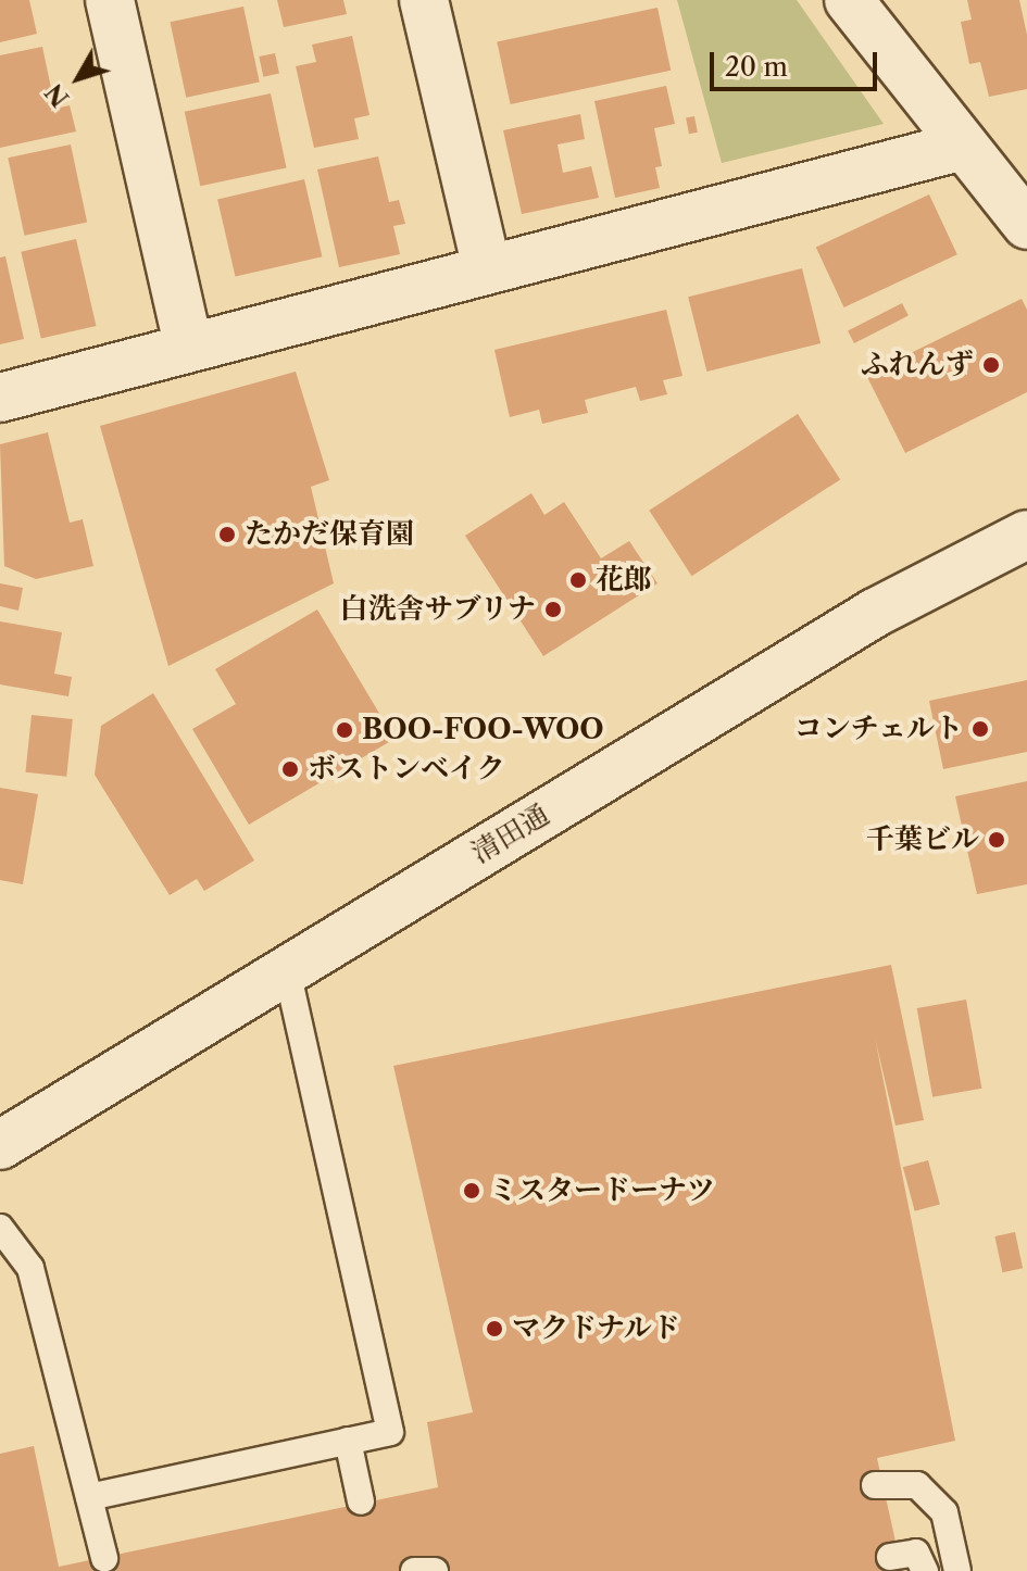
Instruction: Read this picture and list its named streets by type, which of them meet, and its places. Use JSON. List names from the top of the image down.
{
  "streets": {
    "street": ["清田通"]
  },
  "places": [
    "ふれんず",
    "たかだ保育園",
    "花郎",
    "白洗舎サブリナ",
    "コンチェルト",
    "BOO-FOO-WOO",
    "ボストンベイク",
    "千葉ビル",
    "ミスタードーナツ",
    "マクドナルド"
  ],
  "scale_bar": "20 m",
  "north": "bottom left"
}
